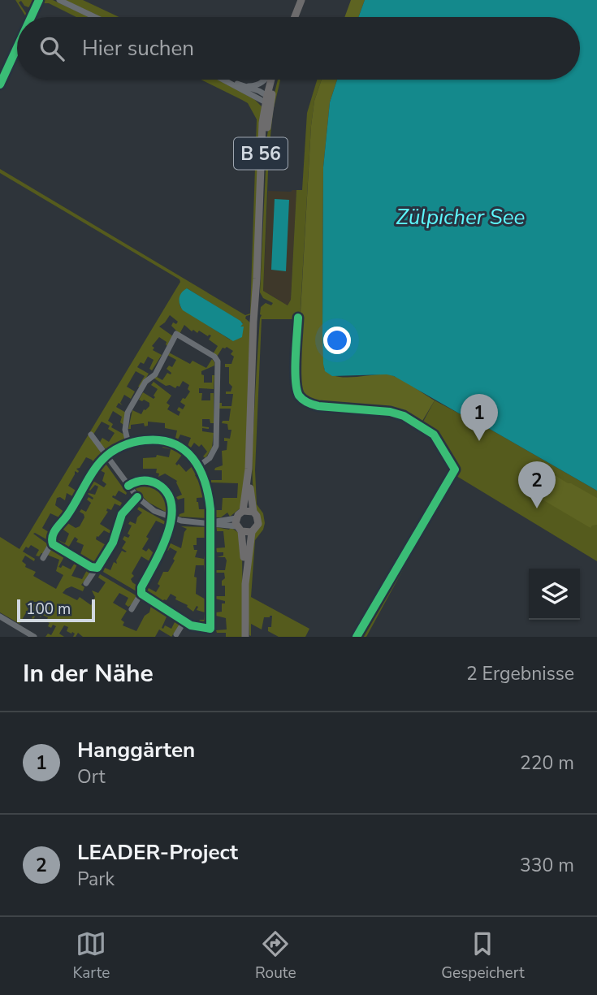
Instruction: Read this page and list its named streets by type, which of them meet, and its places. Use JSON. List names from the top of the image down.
{
  "streets": {
    "main road": ["B 56"]
  },
  "water": ["Zülpicher See"],
  "scale_bar": "100 m",
  "page": {
    "search": "Hier suchen",
    "pins": ["1", "2"],
    "scale": "100 m",
    "heading": ["In der Nähe", "2 Ergebnisse"],
    "list": [
      {
        "mark": "1",
        "name": "Hanggärten",
        "note": "Ort",
        "value": "220 m"
      },
      {
        "mark": "2",
        "name": "LEADER-Project",
        "note": "Park",
        "value": "330 m"
      }
    ],
    "nav": ["Karte", "Route", "Gespeichert"]
  }
}
